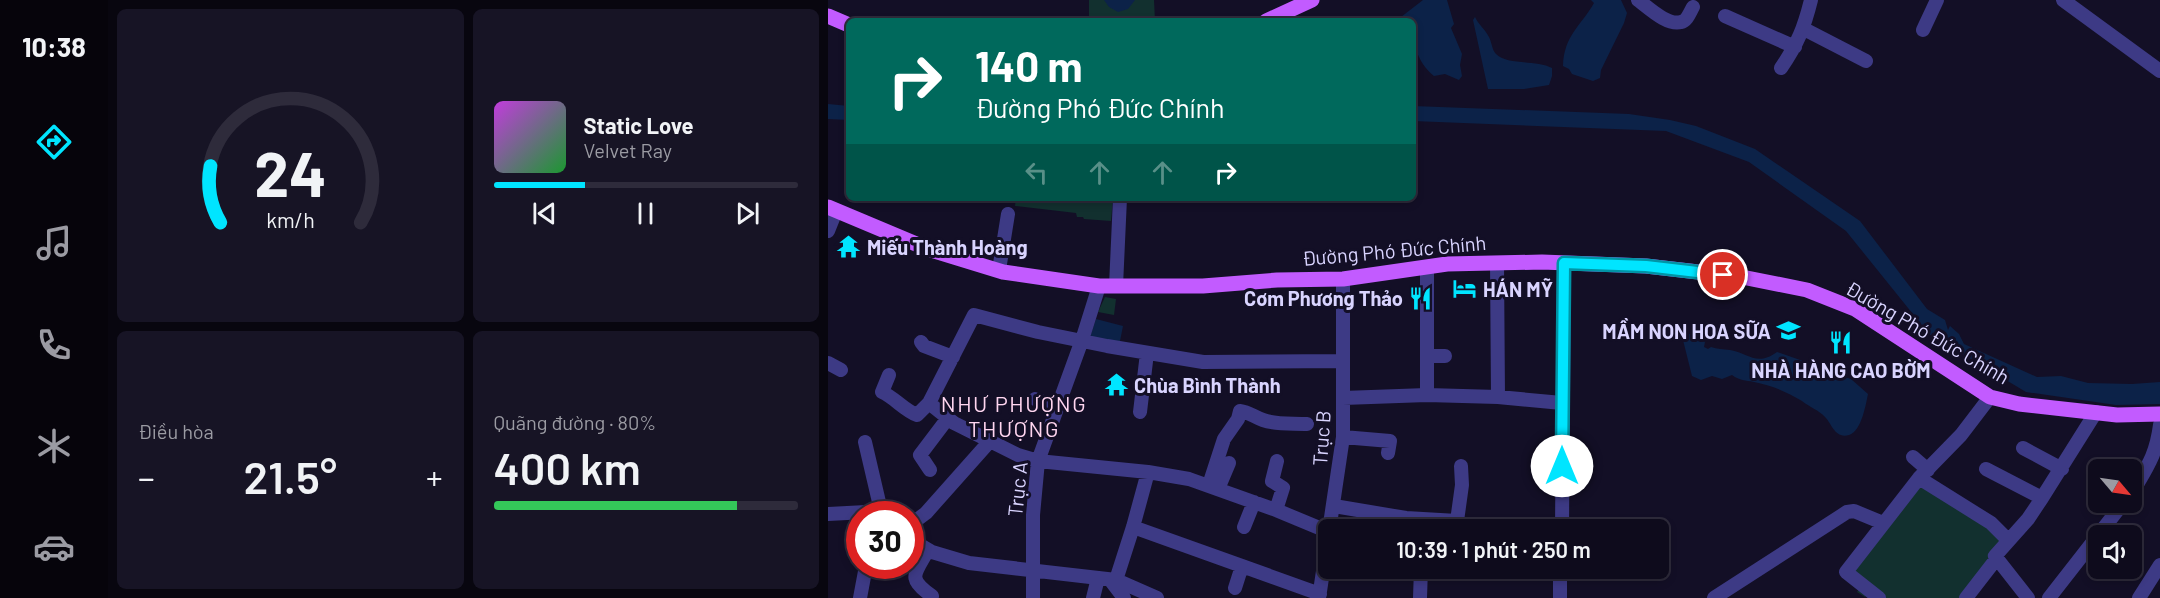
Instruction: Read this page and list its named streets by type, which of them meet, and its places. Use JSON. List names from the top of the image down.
{
  "streets": {
    "main road": ["Đường Phó Đức Chính"],
    "street": ["Trục B", "Trục A"]
  },
  "crossings": [
    ["Đường Phó Đức Chính", "Trục B"],
    ["Đường Phó Đức Chính", "Trục A"]
  ],
  "districts": ["NHƯ PHƯỢNG THƯỢNG"],
  "places": {
    "temple": ["Miếu Thành Hoàng", "Chùa Bình Thành"],
    "hotel": ["HÁN MỸ"],
    "restaurant": ["Cơm Phương Thảo", "NHÀ HÀNG CAO BỜM"],
    "school or university": ["MẦM NON HOA SỮA"]
  },
  "north": "bottom right",
  "page": {
    "tabs": "10:38",
    "turn": ["140 m", "Đường Phó Đức Chính"],
    "song": ["Static Love", "Velvet Ray"],
    "tile": [
      "Điều hòa",
      ["Quãng đường · 80%", "400 km"]
    ],
    "heat": ["−", "21.5°", "+"],
    "limit": "30",
    "trip": "10:39 · 1 phút · 250 m",
    "gauge": ["24", "km/h"]
  }
}
